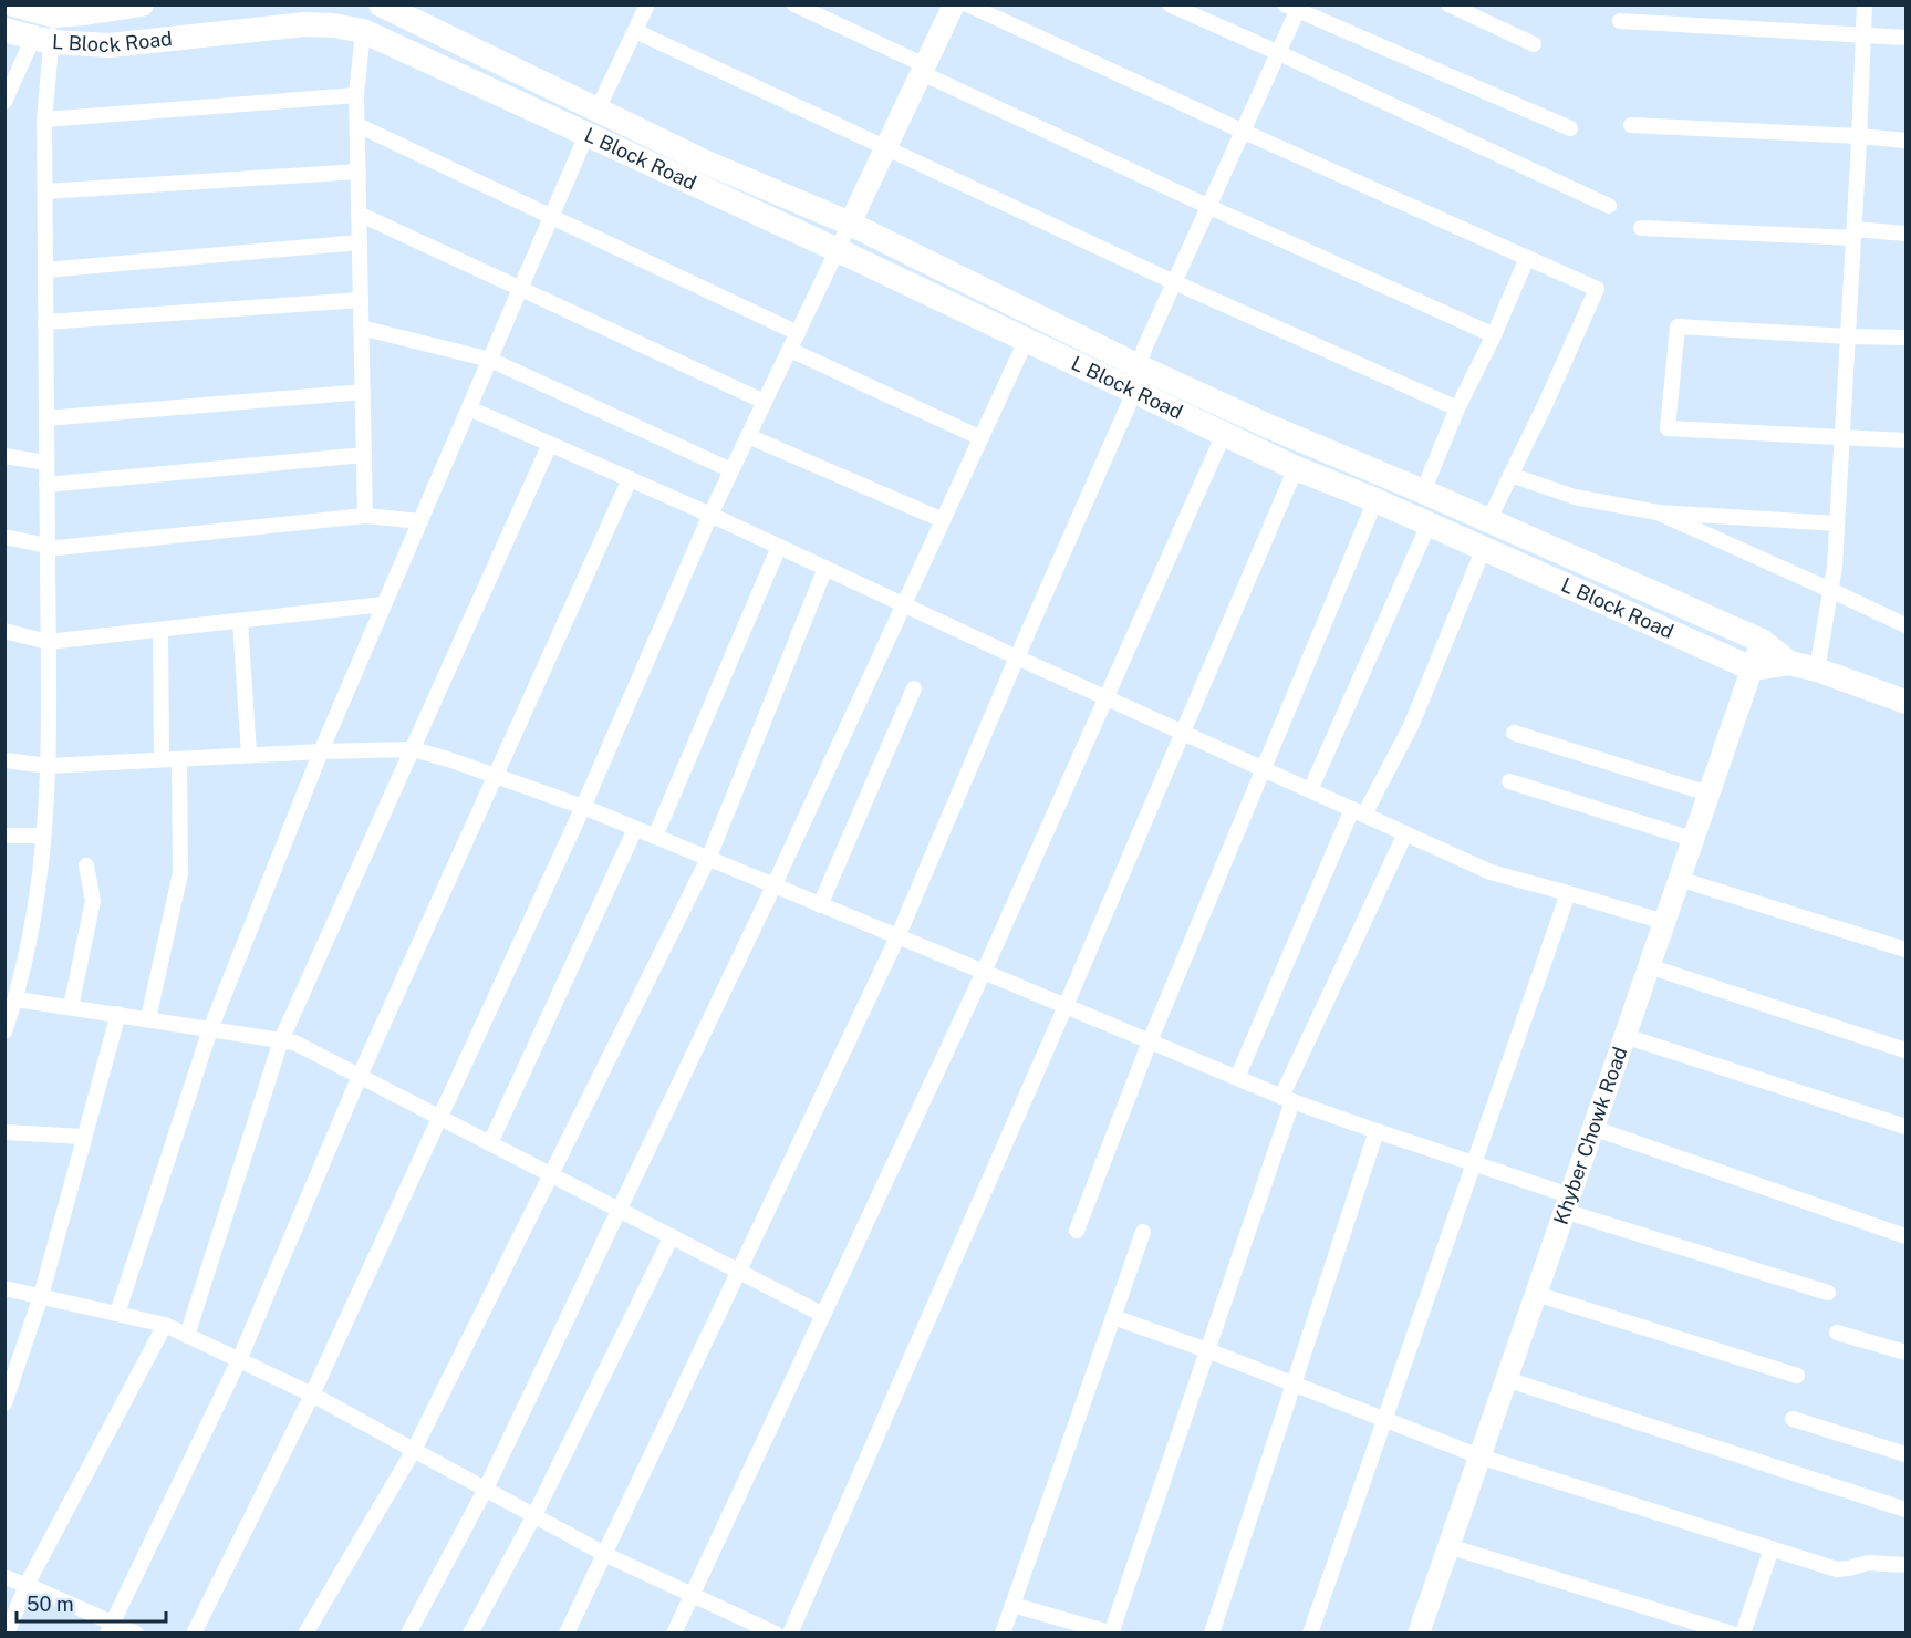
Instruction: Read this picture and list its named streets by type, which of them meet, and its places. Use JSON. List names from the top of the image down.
{
  "streets": {
    "main road": ["L Block Road"],
    "street": ["Khyber Chowk Road"]
  },
  "crossings": [
    ["L Block Road", "Khyber Chowk Road"]
  ],
  "scale_bar": "50 m"
}
